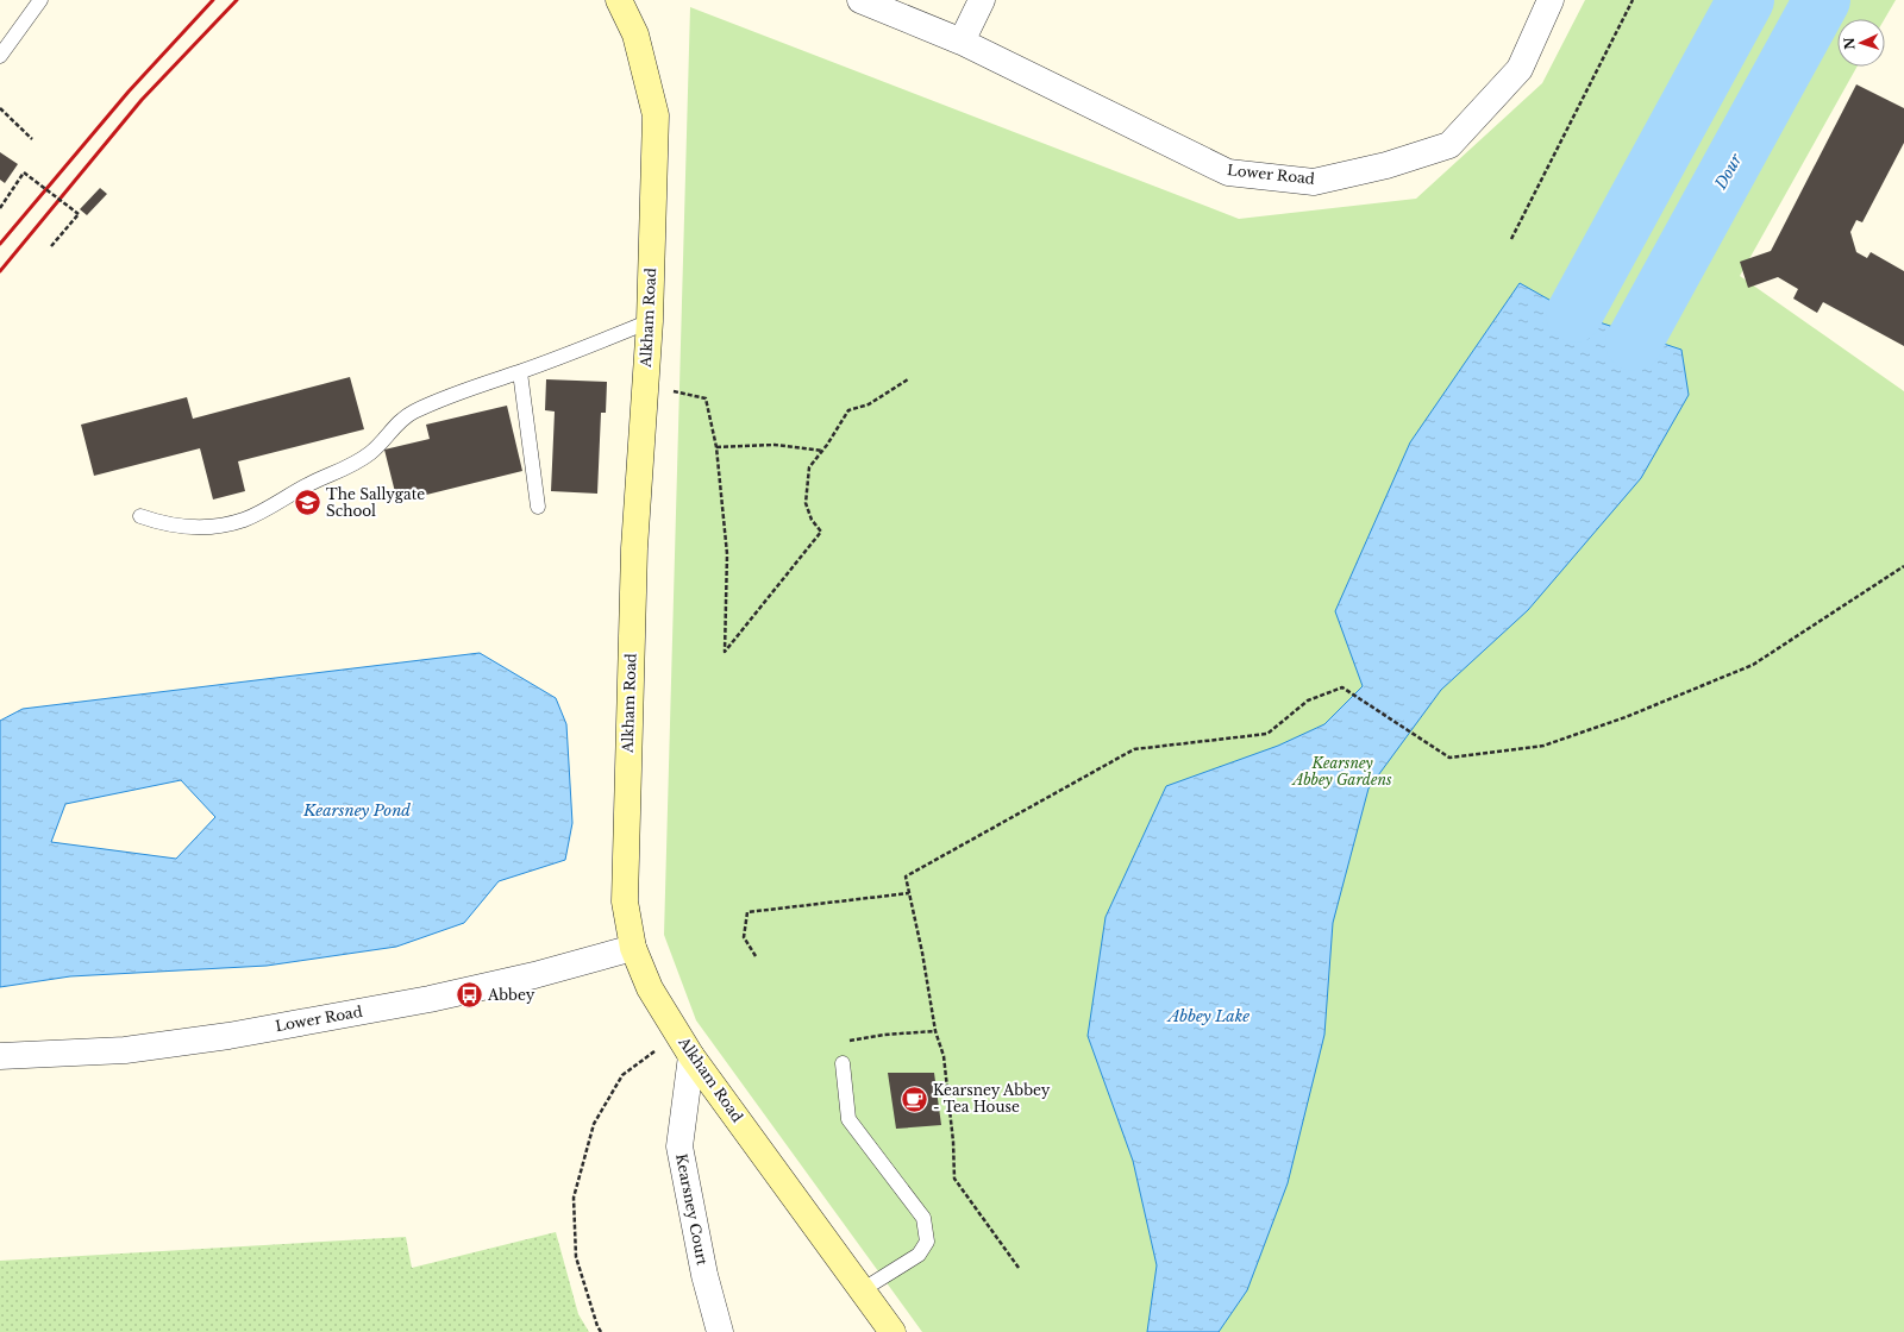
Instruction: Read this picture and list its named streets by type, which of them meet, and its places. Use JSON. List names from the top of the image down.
{
  "streets": {
    "street": ["Lower Road", "Alkham Road", "Kearsney Court"]
  },
  "crossings": [
    ["Lower Road", "Alkham Road"],
    ["Alkham Road", "Kearsney Court"]
  ],
  "water": ["Dour", "Kearsney Pond", "Abbey Lake"],
  "parks": ["Kearsney Abbey Gardens"],
  "places": {
    "school or university": ["The Sallygate School"],
    "bus stop": ["Abbey"],
    "cafe": ["Kearsney Abbey - Tea House"]
  },
  "north": "left"
}
